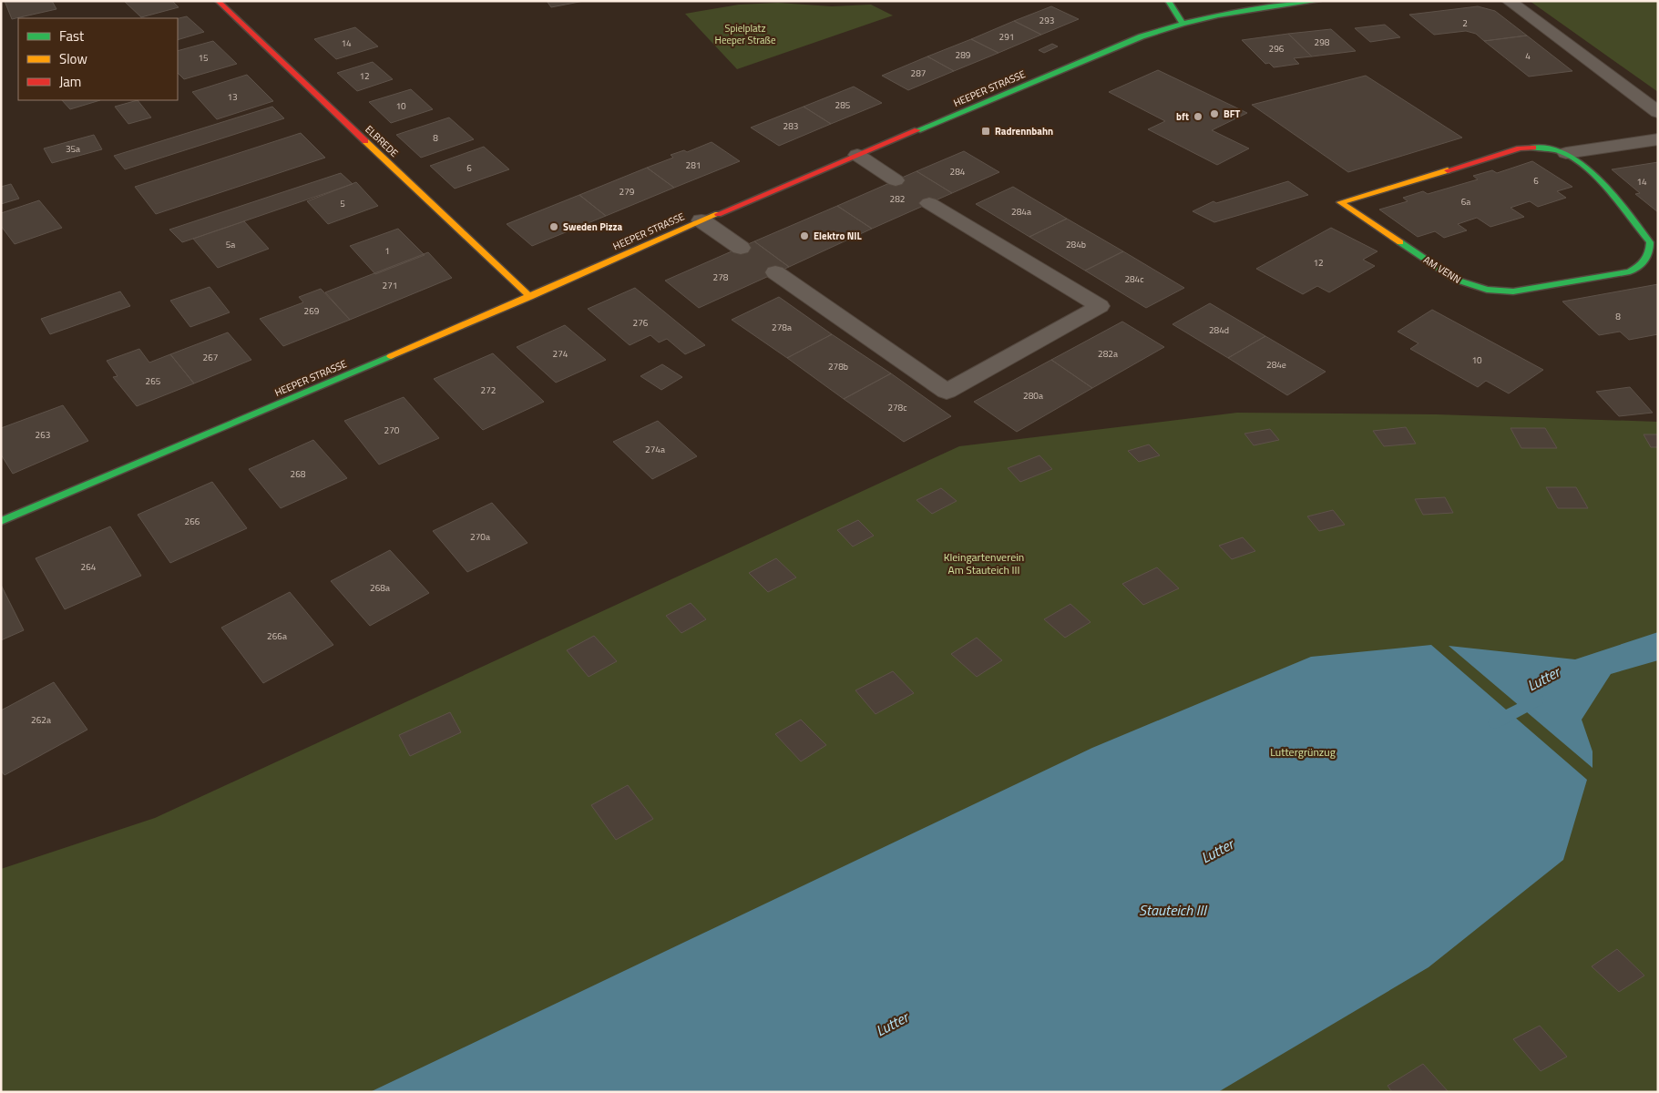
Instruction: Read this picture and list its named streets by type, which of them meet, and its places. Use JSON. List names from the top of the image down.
{
  "streets": {
    "street": ["HEEPER STRASSE", "ELBREDE", "AM VENN"]
  },
  "crossings": [
    ["HEEPER STRASSE", "ELBREDE"]
  ],
  "water": ["Lutter", "Stauteich III"],
  "parks": ["Spielplatz Heeper Straße", "Kleingartenverein Am Stauteich III", "Luttergrünzug"],
  "places": {
    "other": [
      "BFT",
      "bft",
      "Sweden Pizza",
      "Elektro NIL"
    ],
    "transit": ["Radrennbahn"]
  },
  "house_numbers": [
    "293",
    "2",
    "291",
    "298",
    "14",
    "296",
    "289",
    "4",
    "15",
    "287",
    "12",
    "13",
    "285",
    "10",
    "283",
    "8",
    "35a",
    "281",
    "6",
    "284",
    "6",
    "14",
    "279",
    "282",
    "6a",
    "5",
    "284a",
    "5a",
    "284b",
    "1",
    "12",
    "278",
    "284c",
    "271",
    "269",
    "8",
    "276",
    "278a",
    "284d",
    "274",
    "282a",
    "267",
    "10",
    "284e",
    "278b",
    "265",
    "272",
    "280a",
    "278c",
    "270",
    "263",
    "274a",
    "268",
    "266",
    "270a",
    "264",
    "268a",
    "266a",
    "262a"
  ],
  "legend": ["Fast", "Slow", "Jam"]
}
